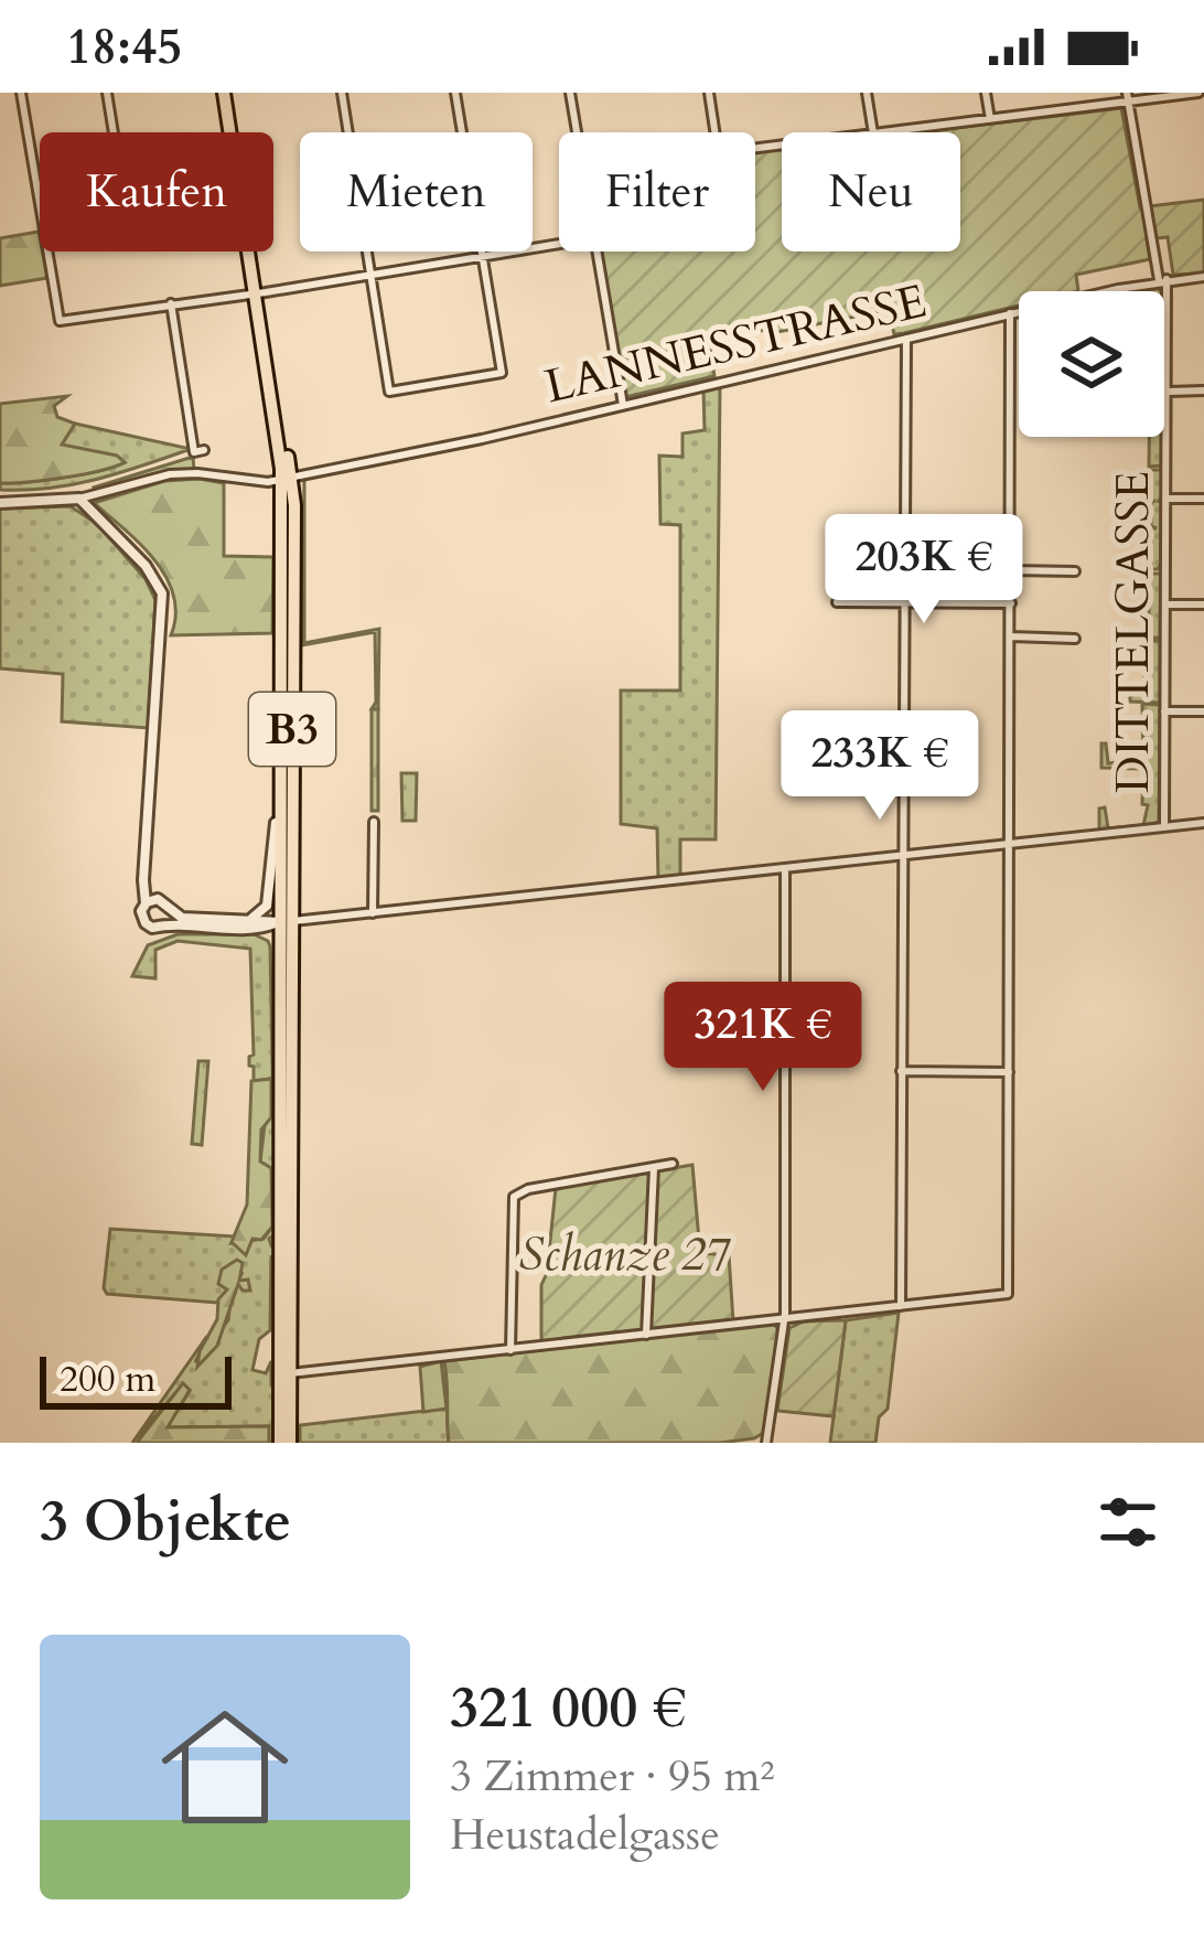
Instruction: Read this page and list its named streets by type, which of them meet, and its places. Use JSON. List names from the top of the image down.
{
  "streets": {
    "main road": ["B3"],
    "street": ["LANNESSTRASSE", "DITTELGASSE"]
  },
  "crossings": [
    ["LANNESSTRASSE", "DITTELGASSE"],
    ["LANNESSTRASSE", "B3"]
  ],
  "parks": ["Schanze 27"],
  "scale_bar": "200 m",
  "page": {
    "status": "18:45",
    "chip": [
      "Kaufen",
      "Mieten",
      "Filter",
      "Neu"
    ],
    "price": ["203K €", "233K €", "321K €"],
    "scale": "200 m",
    "heading": "3 Objekte",
    "list": [
      {
        "name": "321 000 €",
        "note": "3 Zimmer · 95 m² · Heustadelgasse"
      }
    ]
  }
}
